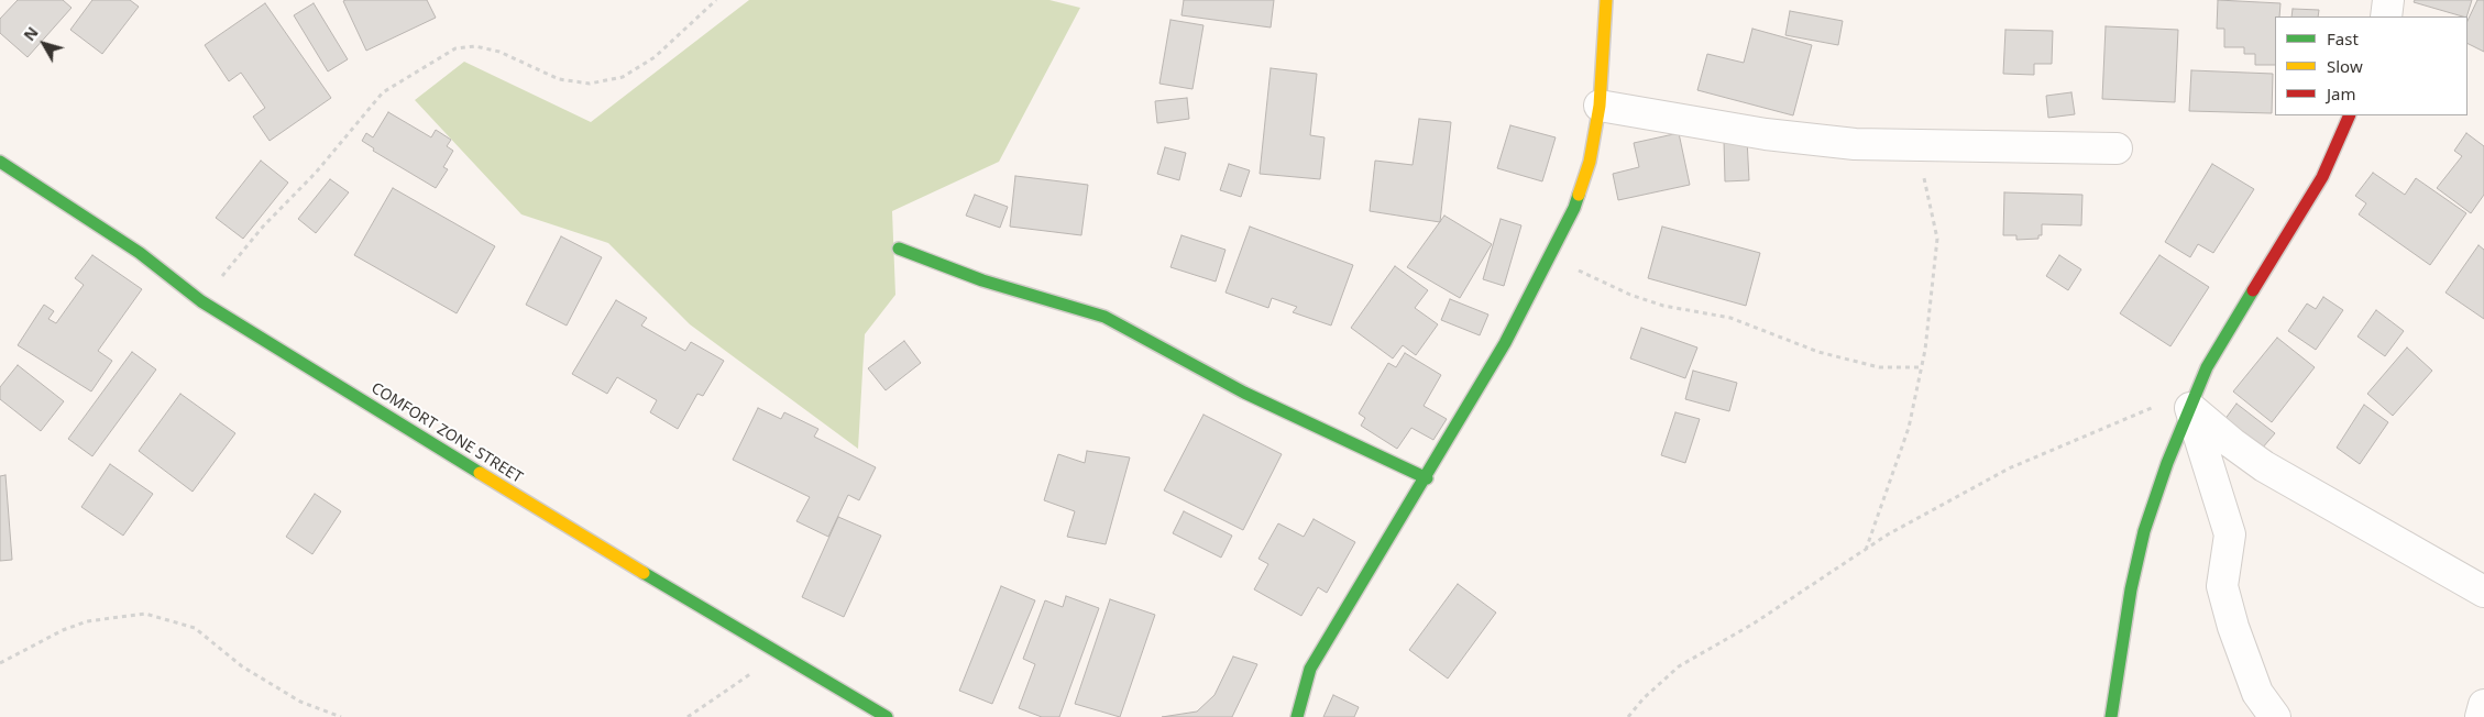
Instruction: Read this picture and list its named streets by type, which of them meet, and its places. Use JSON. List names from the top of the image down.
{
  "streets": {
    "street": ["COMFORT ZONE STREET"]
  },
  "legend": ["Fast", "Slow", "Jam"],
  "north": "top left"
}
